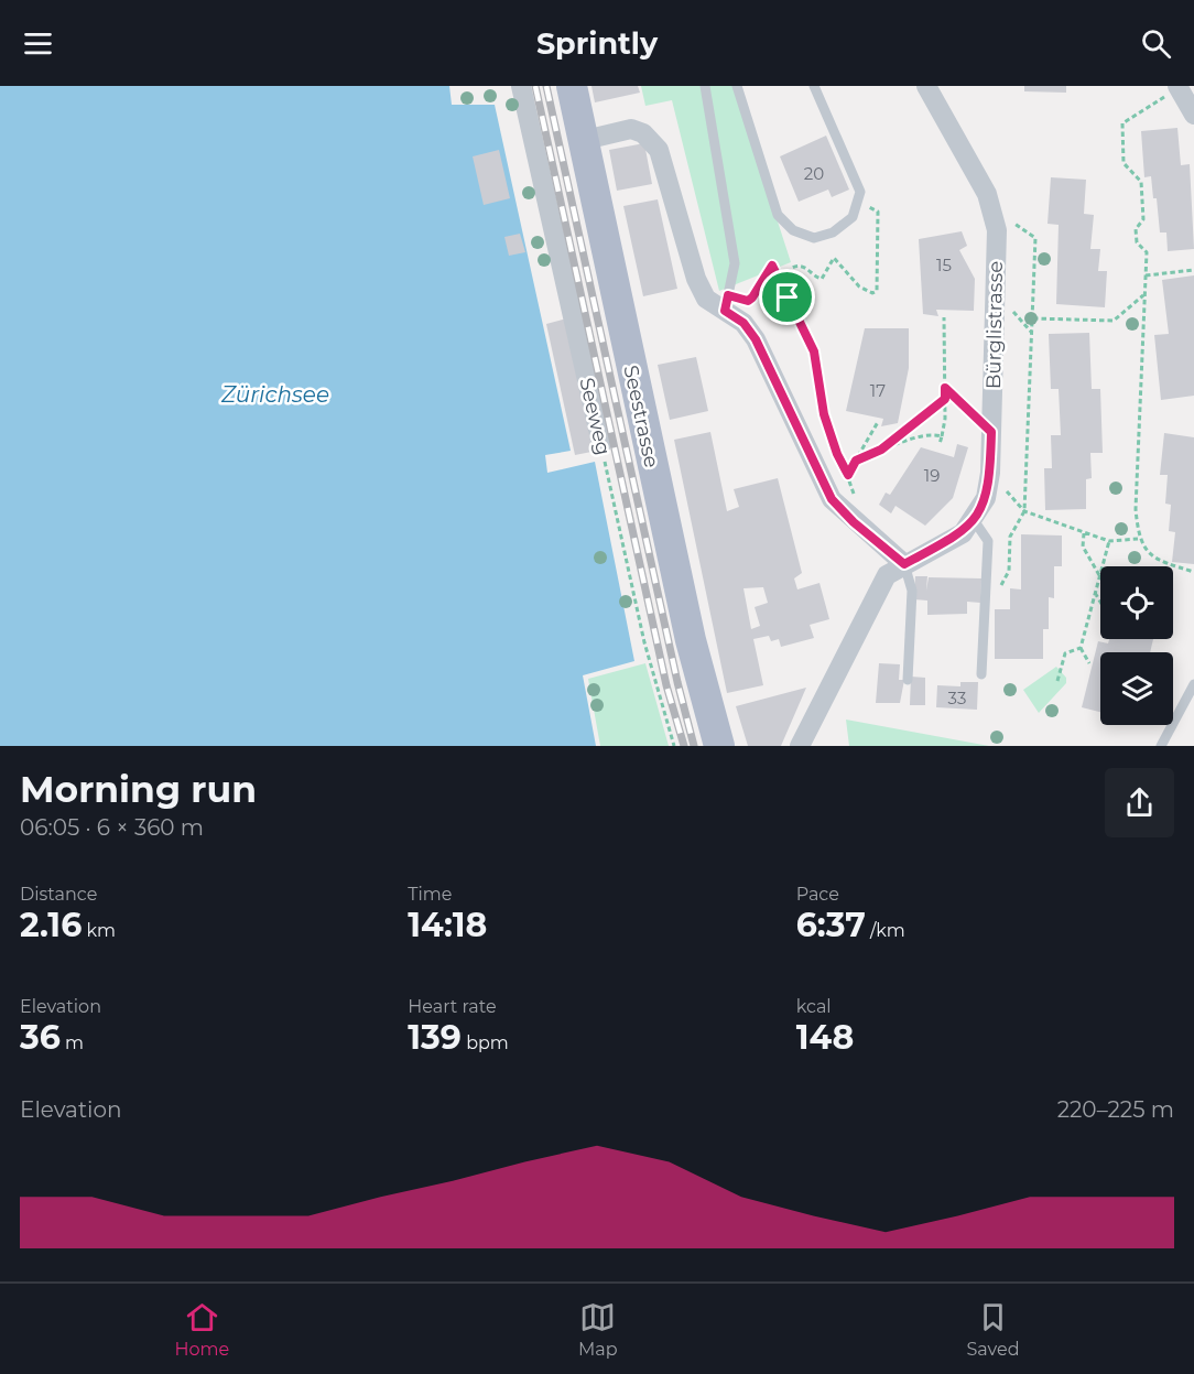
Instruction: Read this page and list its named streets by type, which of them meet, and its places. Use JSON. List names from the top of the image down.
{
  "streets": {
    "main road": ["Seestrasse"],
    "street": ["Bürglistrasse", "Seeweg"]
  },
  "water": ["Zürichsee"],
  "house_numbers": [
    "20",
    "15",
    "17",
    "19",
    "33"
  ],
  "page": {
    "header": "Sprintly",
    "heading": ["Morning run", "06:05 · 6 × 360 m"],
    "stats": [
      ["Distance", "2.16 km"],
      ["Time", "14:18"],
      ["Pace", "6:37 /km"],
      ["Elevation", "36 m"],
      ["Heart rate", "139 bpm"],
      ["kcal", "148"]
    ],
    "chart": ["Elevation", "220–225 m"],
    "tabs": ["Home", "Map", "Saved"]
  }
}
